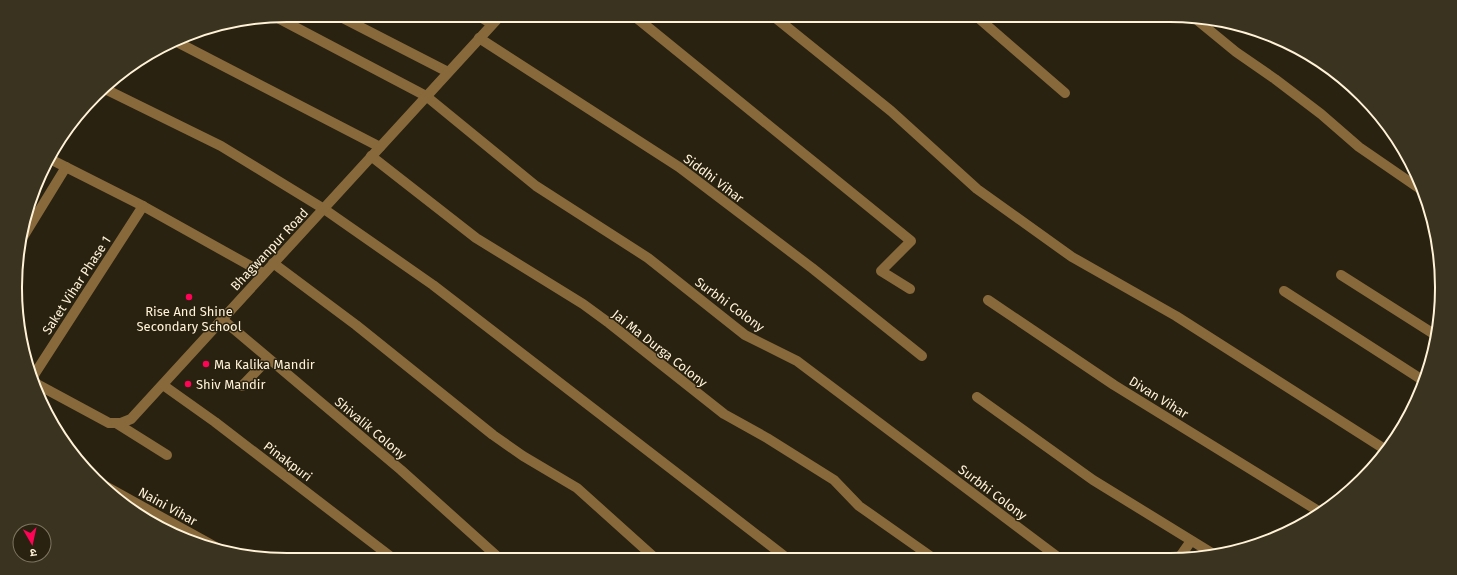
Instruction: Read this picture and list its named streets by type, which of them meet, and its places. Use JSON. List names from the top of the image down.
{
  "streets": {
    "street": [
      "Siddhi Vihar",
      "Bhagwanpur Road",
      "Saket Vihar Phase 1",
      "Surbhi Colony",
      "Jai Ma Durga Colony",
      "Divan Vihar",
      "Shivalik Colony",
      "Pinakpuri",
      "Naini Vihar"
    ]
  },
  "crossings": [
    ["Siddhi Vihar", "Bhagwanpur Road"],
    ["Bhagwanpur Road", "Surbhi Colony"],
    ["Bhagwanpur Road", "Jai Ma Durga Colony"],
    ["Bhagwanpur Road", "Shivalik Colony"],
    ["Bhagwanpur Road", "Pinakpuri"]
  ],
  "places": ["Rise And Shine Secondary School", "Ma Kalika Mandir", "Shiv Mandir"],
  "north": "bottom"
}
